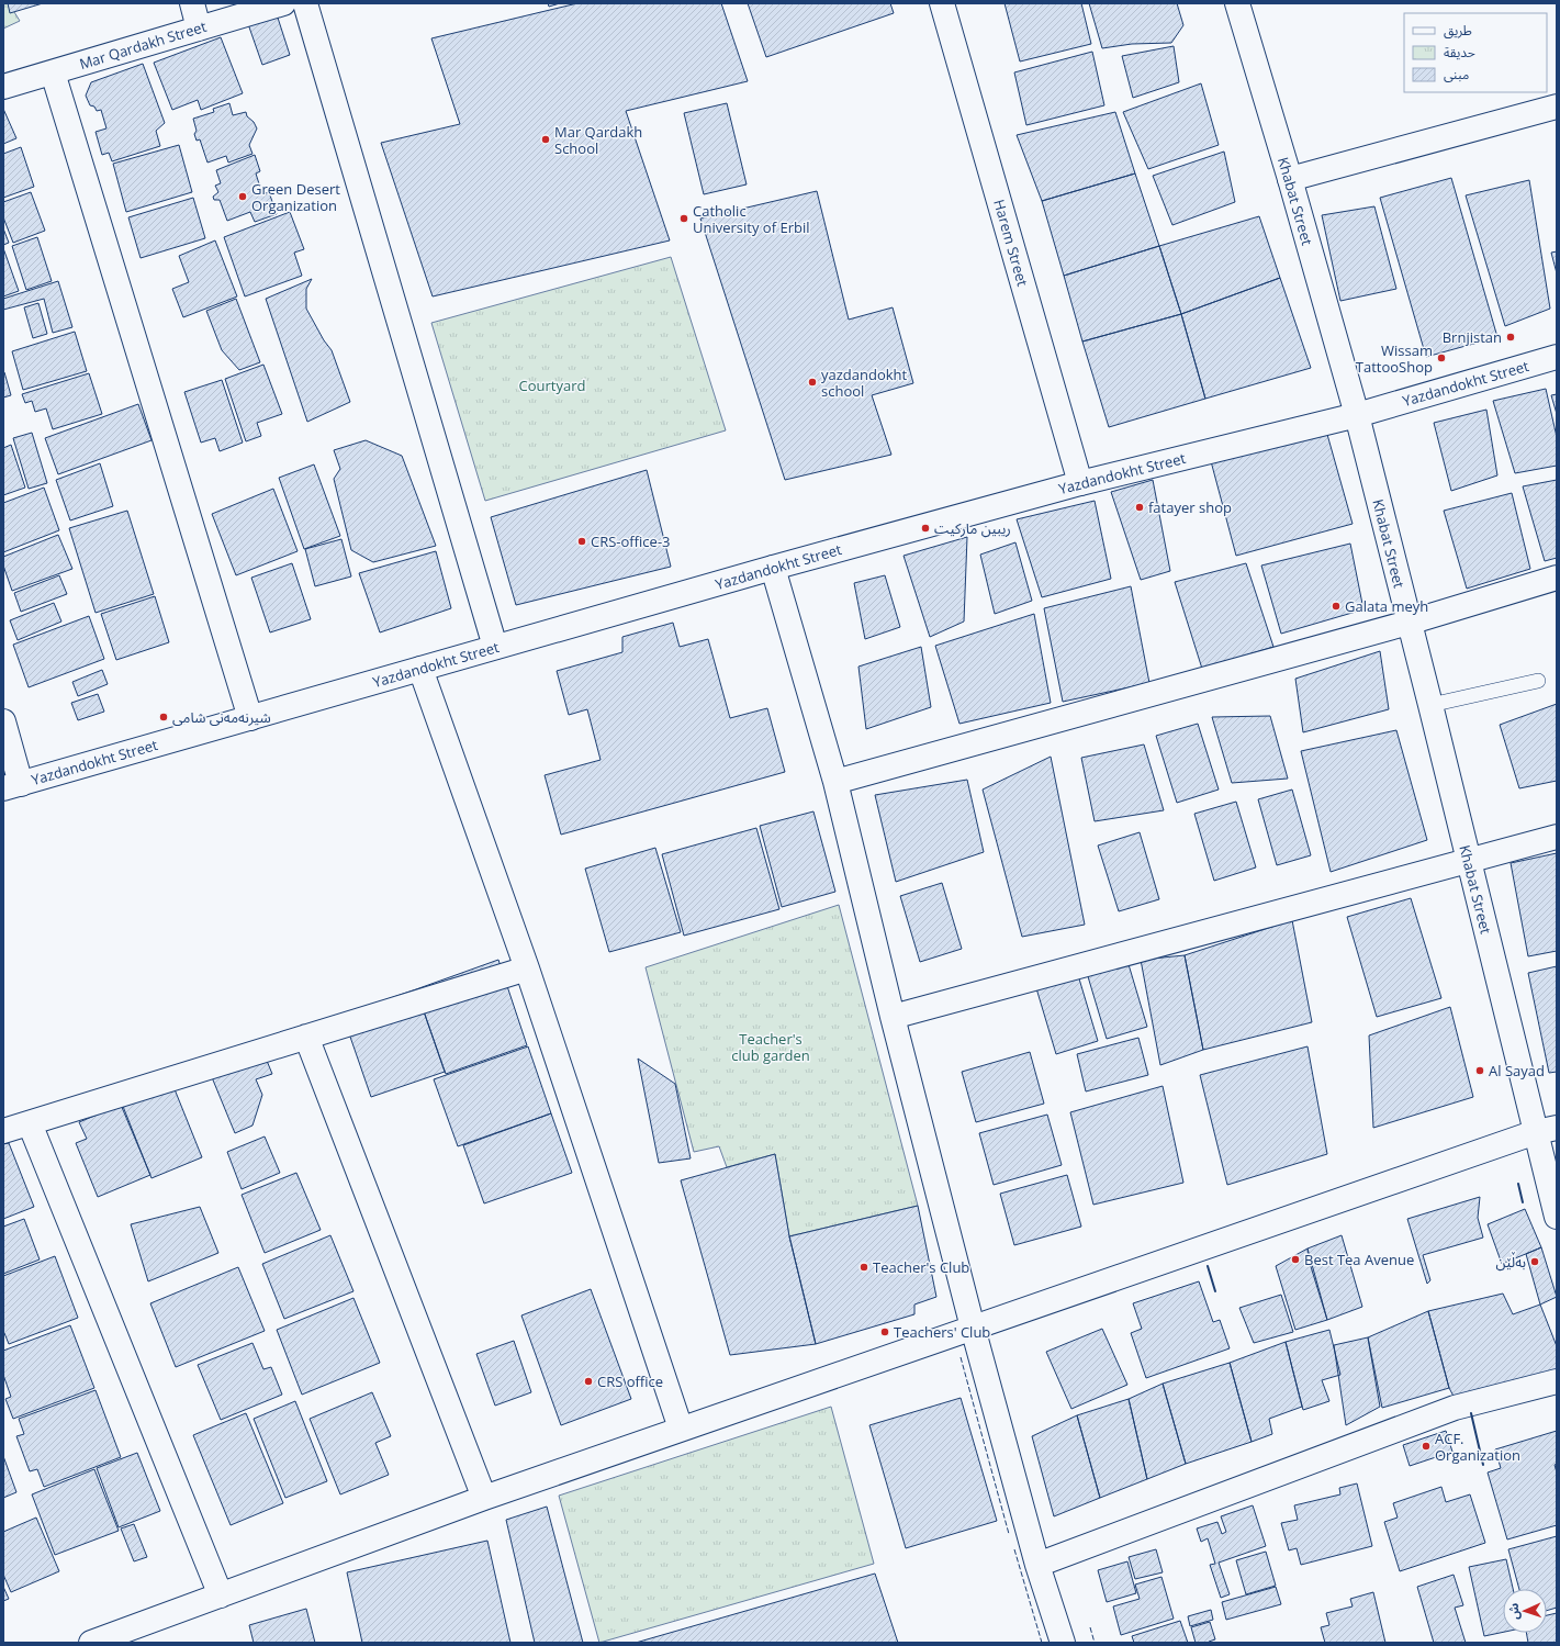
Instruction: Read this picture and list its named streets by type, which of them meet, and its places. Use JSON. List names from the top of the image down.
{
  "streets": {
    "street": [
      "Mar Qardakh Street",
      "Khabat Street",
      "Harem Street",
      "Yazdandokht Street"
    ]
  },
  "crossings": [
    ["Khabat Street", "Yazdandokht Street"],
    ["Harem Street", "Yazdandokht Street"]
  ],
  "parks": ["Courtyard", "Teacher's club garden"],
  "places": [
    "Mar Qardakh School",
    "Green Desert Organization",
    "Catholic University of Erbil",
    "Brnjistan",
    "Wissam TattooShop",
    "yazdandokht school",
    "fatayer shop",
    "ريبين ماركيت",
    "CRS-office-3",
    "Galata meyh",
    "شیرنەمەنی شامی",
    "Al Sayad",
    "Best Tea Avenue",
    "بەڵێن",
    "Teacher's Club",
    "Teachers' Club",
    "CRS office",
    "ACF. Organization"
  ],
  "legend": ["طريق", "حديقة", "مبنى"],
  "north": "left"
}
